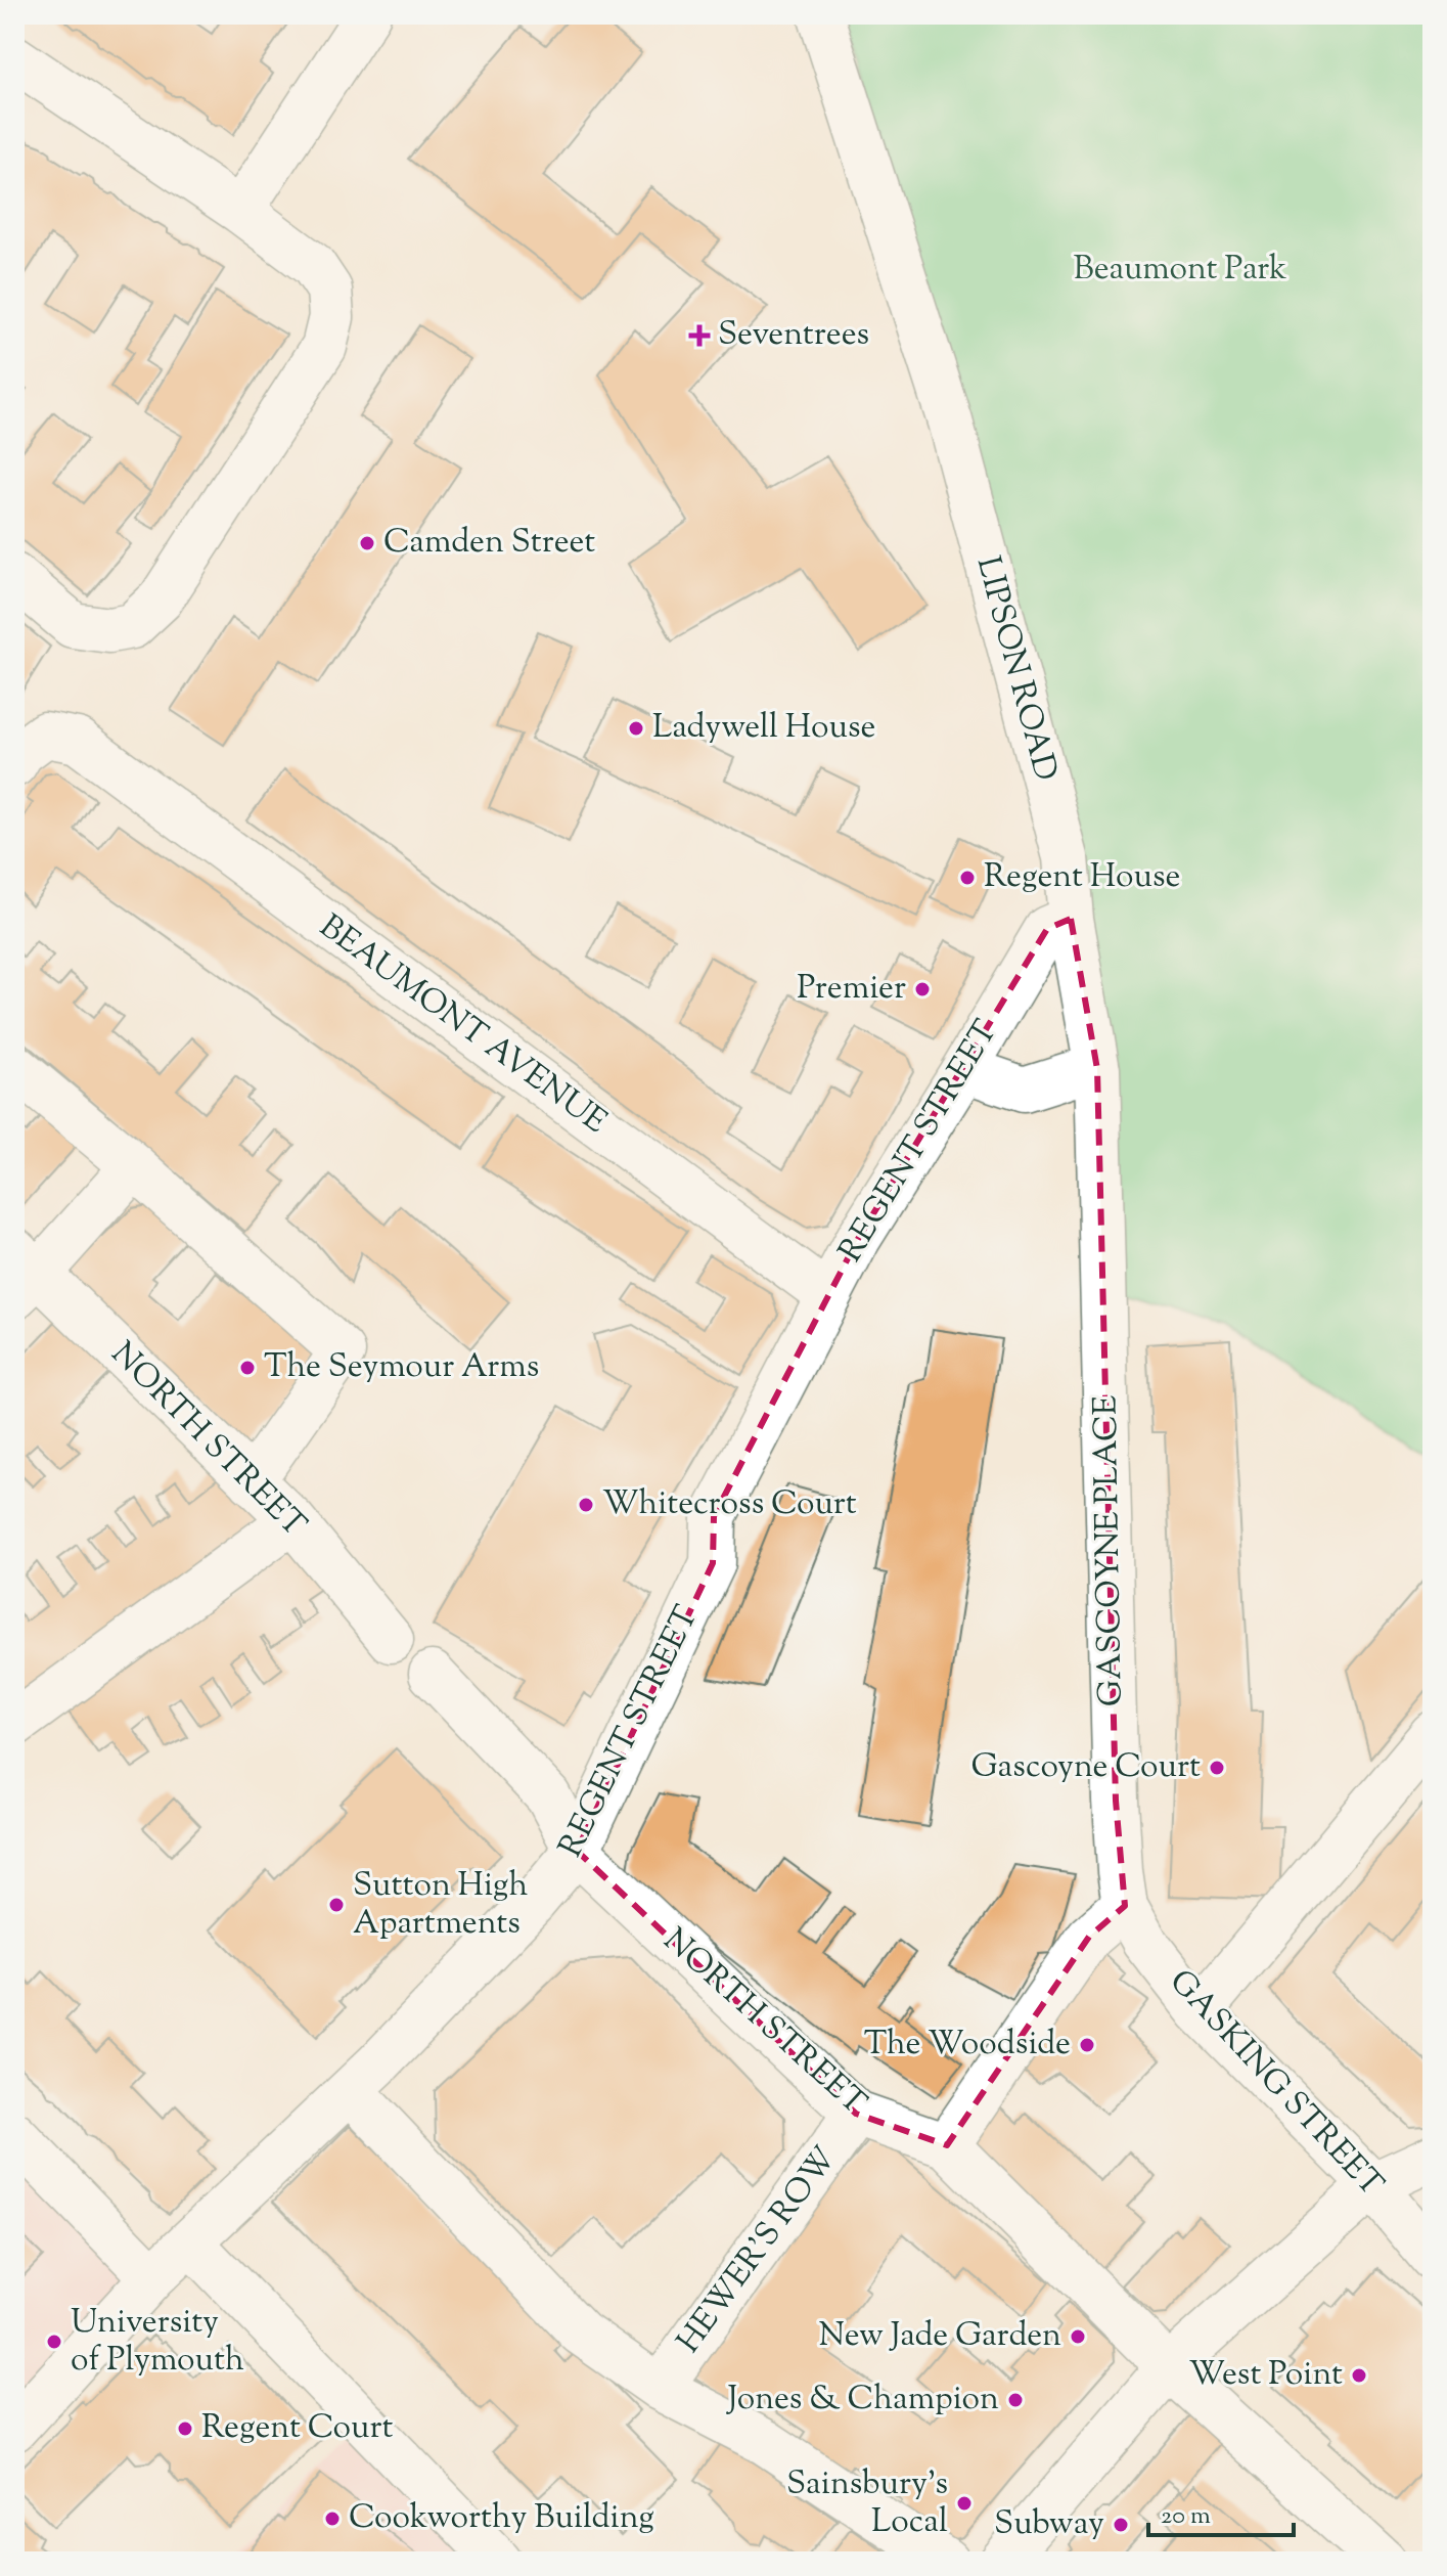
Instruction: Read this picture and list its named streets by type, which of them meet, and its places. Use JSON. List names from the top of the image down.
{
  "streets": {
    "street": [
      "LIPSON ROAD",
      "BEAUMONT AVENUE",
      "REGENT STREET",
      "NORTH STREET",
      "GASCOYNE PLACE",
      "GASKING STREET",
      "HEWER'S ROW"
    ]
  },
  "crossings": [
    ["LIPSON ROAD", "REGENT STREET"],
    ["LIPSON ROAD", "GASCOYNE PLACE"],
    ["BEAUMONT AVENUE", "REGENT STREET"],
    ["REGENT STREET", "NORTH STREET"],
    ["NORTH STREET", "HEWER'S ROW"],
    ["GASCOYNE PLACE", "GASKING STREET"]
  ],
  "parks": ["Beaumont Park"],
  "places": {
    "health": ["Seventrees"],
    "other": [
      "Camden Street",
      "Ladywell House",
      "Regent House",
      "Premier",
      "The Seymour Arms",
      "Whitecross Court",
      "Gascoyne Court",
      "Sutton High Apartments",
      "The Woodside",
      "New Jade Garden",
      "University of Plymouth",
      "West Point",
      "Jones & Champion",
      "Regent Court",
      "Sainsbury's Local",
      "Cookworthy Building",
      "Subway"
    ]
  },
  "scale_bar": "20 m"
}
